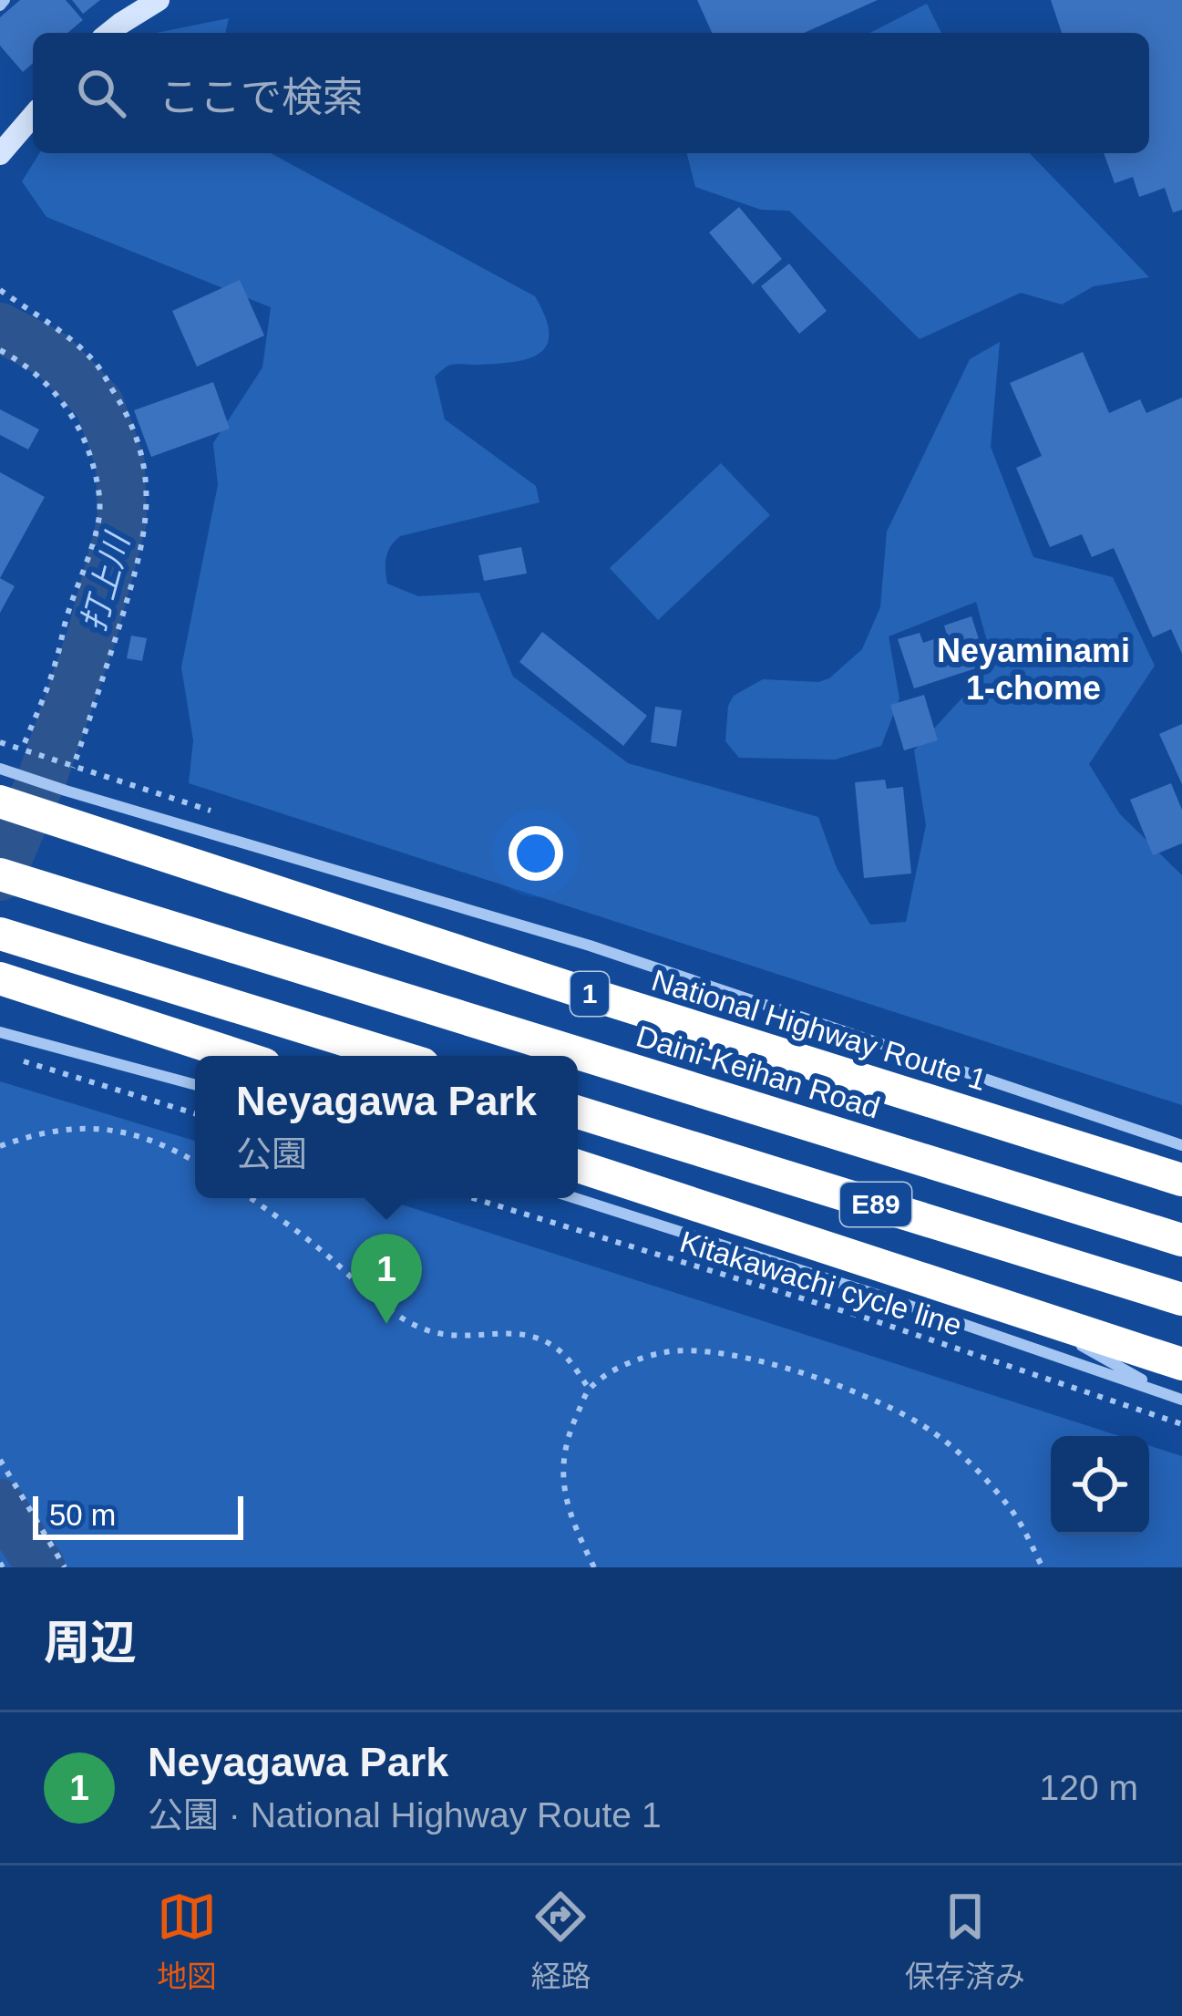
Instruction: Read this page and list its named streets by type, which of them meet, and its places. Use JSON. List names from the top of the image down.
{
  "streets": {
    "highway": [
      "1",
      "National Highway Route 1",
      "Daini-Keihan Road",
      "E89"
    ],
    "path": ["Kitakawachi cycle line"]
  },
  "districts": ["Neyaminami 1-chome"],
  "water": ["打上川"],
  "scale_bar": "50 m",
  "page": {
    "search": "ここで検索",
    "popup": ["Neyagawa Park", "公園"],
    "pins": "1",
    "scale": "50 m",
    "heading": "周辺",
    "list": [
      {
        "mark": "1",
        "name": "Neyagawa Park",
        "note": "公園 · National Highway Route 1",
        "value": "120 m"
      }
    ],
    "nav": ["地図", "経路", "保存済み"]
  }
}
